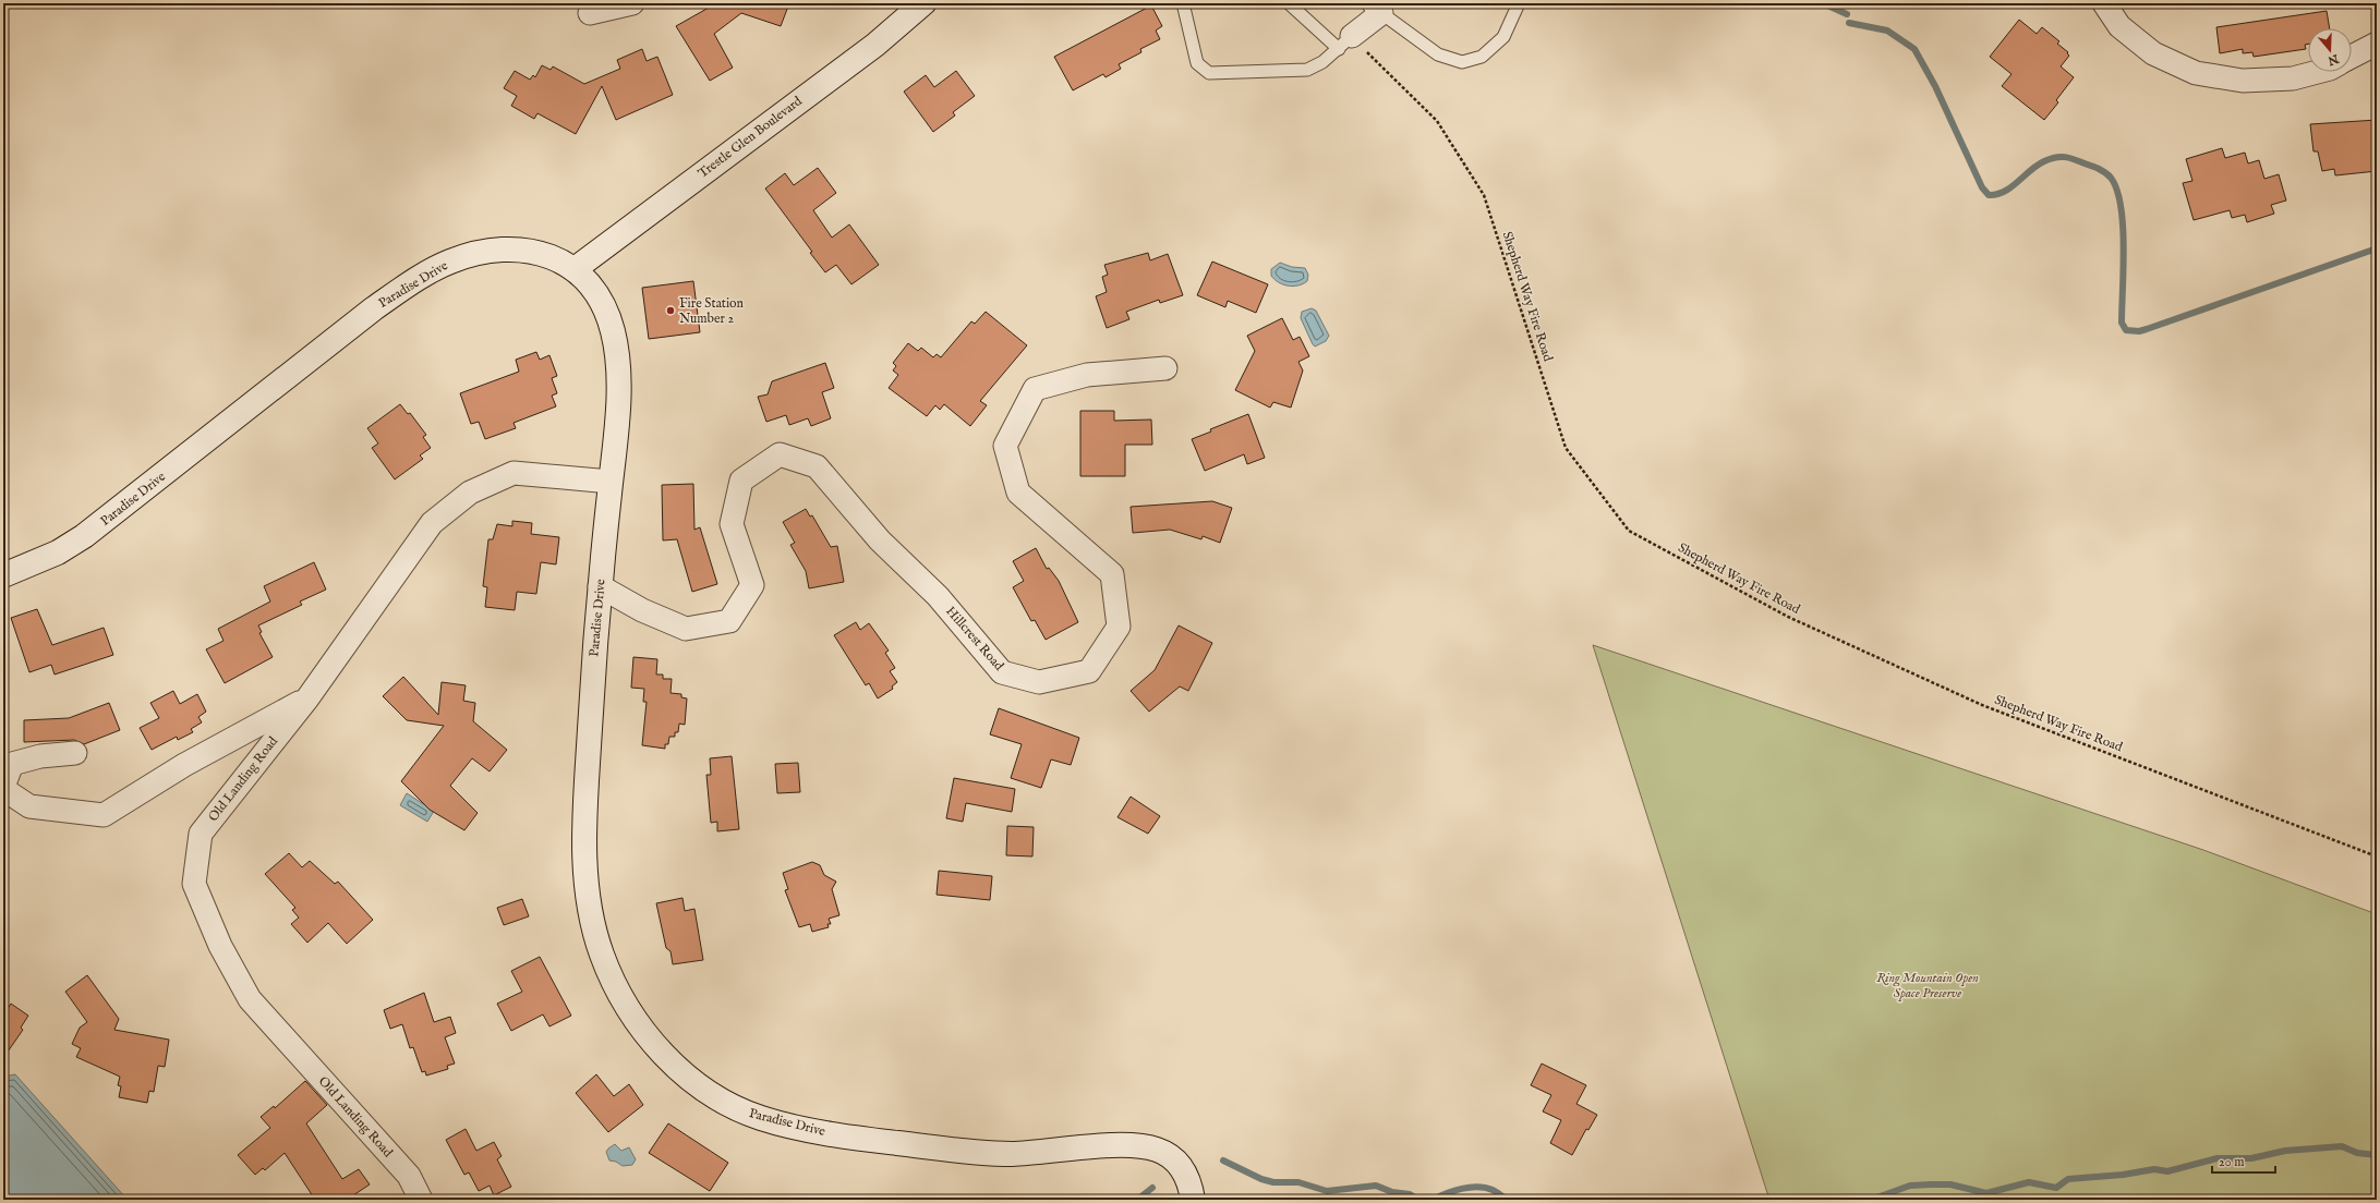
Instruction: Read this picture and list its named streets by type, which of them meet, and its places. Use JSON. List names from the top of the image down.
{
  "streets": {
    "street": [
      "Trestle Glen Boulevard",
      "Paradise Drive",
      "Hillcrest Road",
      "Old Landing Road"
    ],
    "path": ["Shepherd Way Fire Road"]
  },
  "crossings": [
    ["Trestle Glen Boulevard", "Paradise Drive"],
    ["Paradise Drive", "Hillcrest Road"],
    ["Paradise Drive", "Old Landing Road"]
  ],
  "parks": ["Ring Mountain Open Space Preserve"],
  "places": ["Fire Station Number 2"],
  "scale_bar": "20 m",
  "north": "bottom"
}
